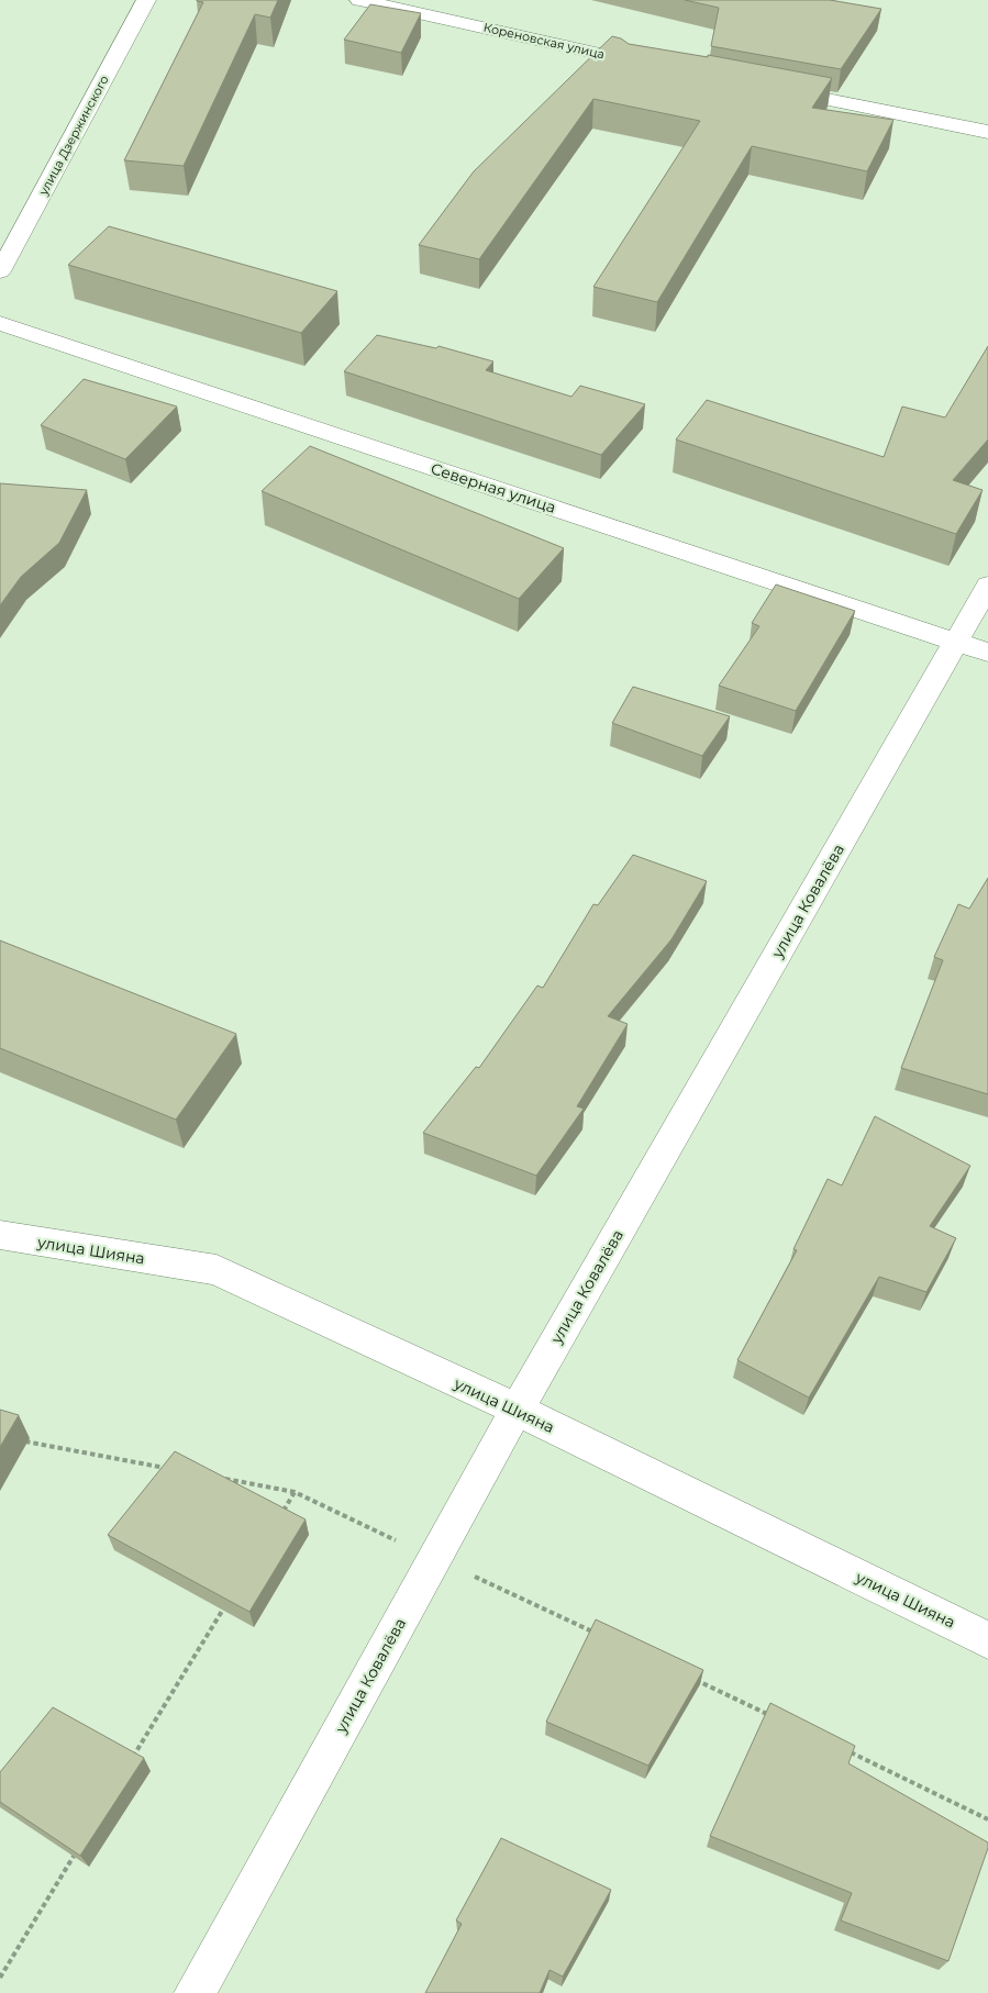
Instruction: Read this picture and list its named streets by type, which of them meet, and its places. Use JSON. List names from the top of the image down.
{
  "streets": {
    "street": [
      "Кореновская улица",
      "улица Дзержинского",
      "Северная улица",
      "улица Ковалёва",
      "улица Шияна"
    ]
  },
  "crossings": [
    ["Северная улица", "улица Ковалёва"],
    ["улица Ковалёва", "улица Шияна"]
  ]
}
